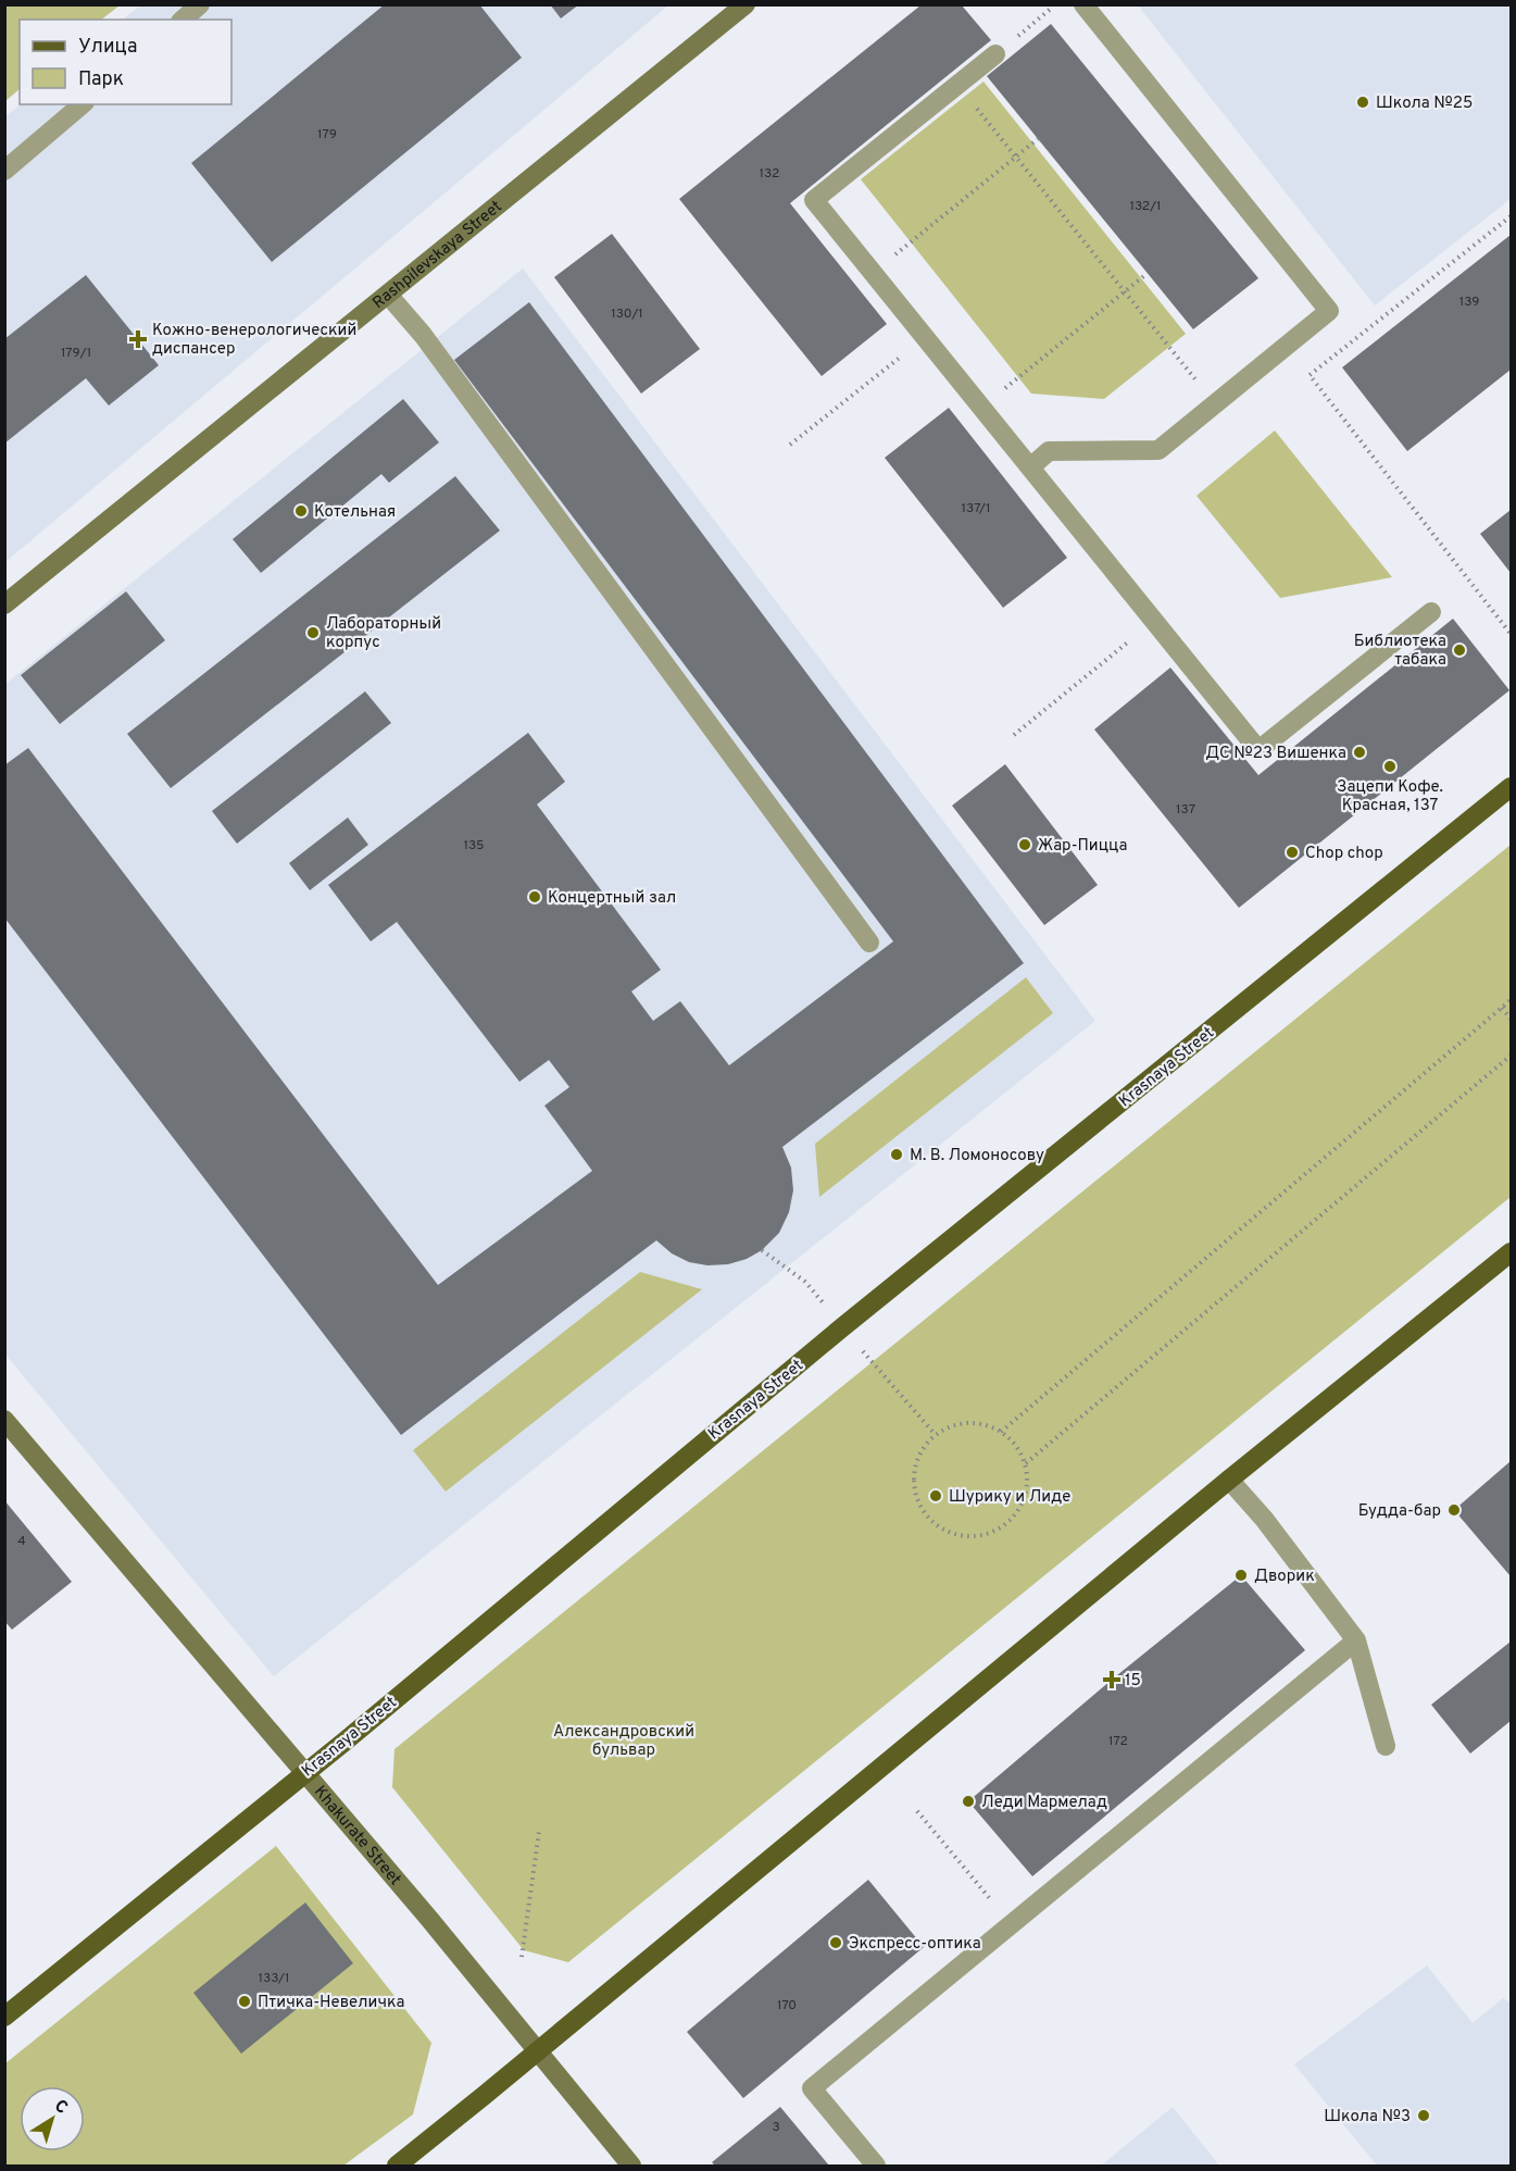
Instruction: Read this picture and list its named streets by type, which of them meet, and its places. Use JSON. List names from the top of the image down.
{
  "streets": {
    "main road": ["Krasnaya Street"],
    "street": ["Rashpilevskaya Street", "Khakurate Street"]
  },
  "crossings": [
    ["Krasnaya Street", "Khakurate Street"]
  ],
  "parks": ["Александровский бульвар"],
  "places": {
    "other": [
      "Школа №25",
      "Котельная",
      "Лабораторный корпус",
      "Библиотека табака",
      "ДС №23 Вишенка",
      "Зацепи Кофе. Красная, 137",
      "Жар-Пицца",
      "Chop chop",
      "Концертный зал",
      "М. В. Ломоносову",
      "Шурику и Лиде",
      "Будда-бар",
      "Дворик",
      "Леди Мармелад",
      "Экспресс-оптика",
      "Птичка-Невеличка",
      "Школа №3"
    ],
    "health": ["Кожно-венерологический диспансер", "15"]
  },
  "house_numbers": [
    "179",
    "132",
    "132/1",
    "139",
    "130/1",
    "179/1",
    "137/1",
    "137",
    "135",
    "4",
    "172",
    "133/1",
    "170",
    "3"
  ],
  "legend": ["Улица", "Парк"],
  "north": "top right"
}
